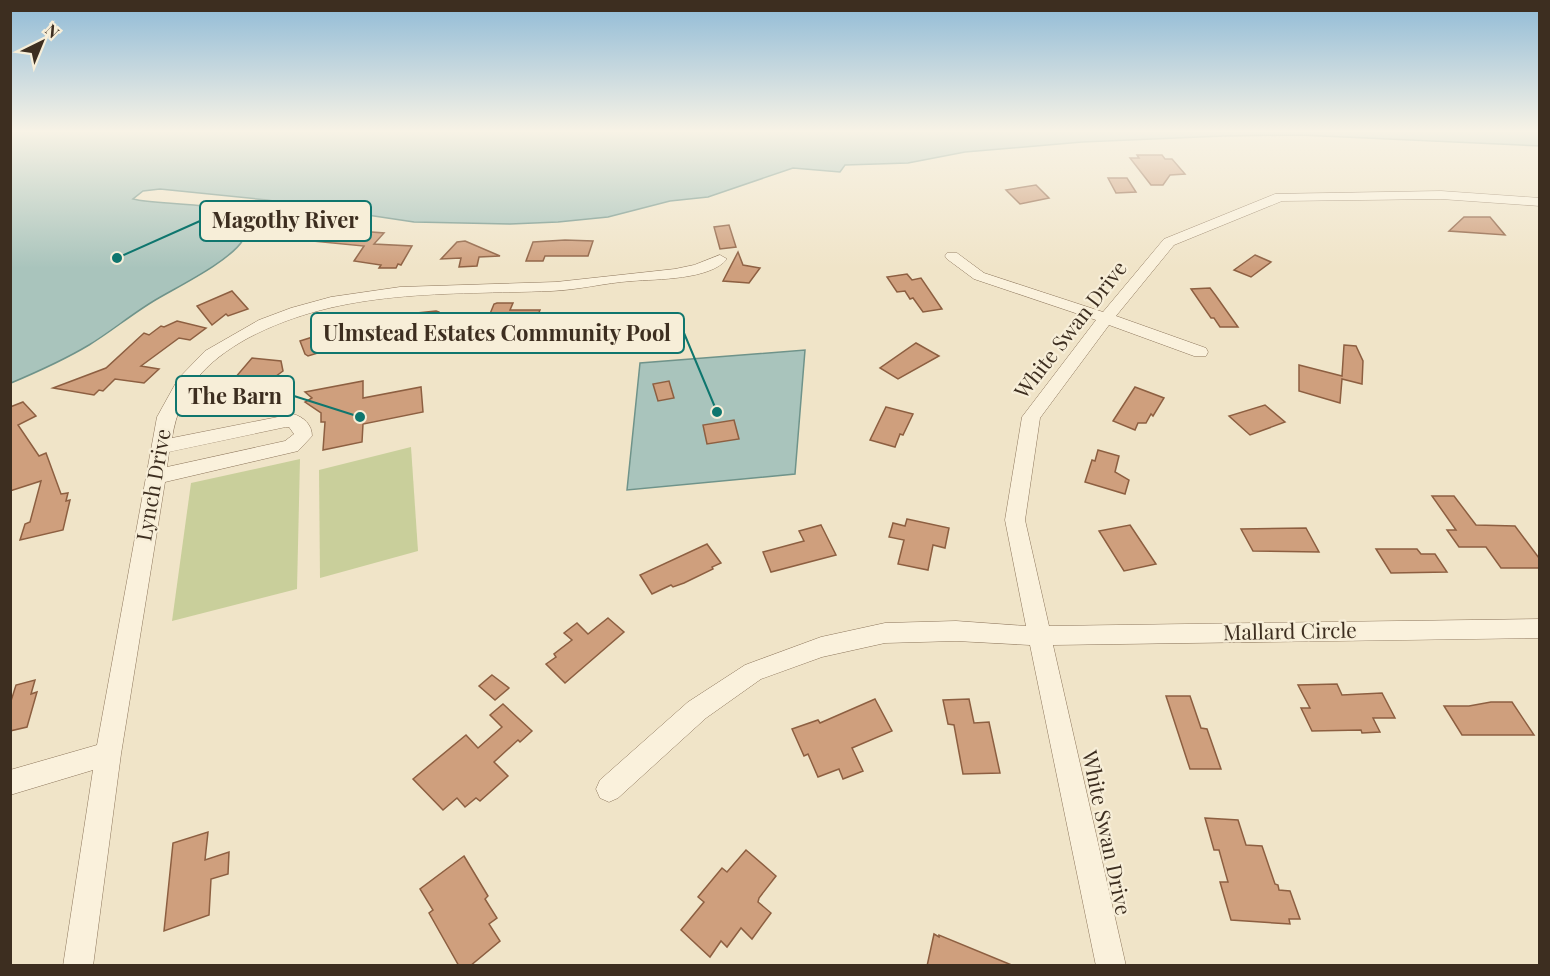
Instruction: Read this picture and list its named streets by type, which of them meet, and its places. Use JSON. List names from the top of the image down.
{
  "streets": {
    "street": ["White Swan Drive", "Lynch Drive", "Mallard Circle"]
  },
  "crossings": [
    ["White Swan Drive", "Mallard Circle"]
  ],
  "places": ["Magothy River", "Ulmstead Estates Community Pool", "The Barn"],
  "north": "top right"
}
